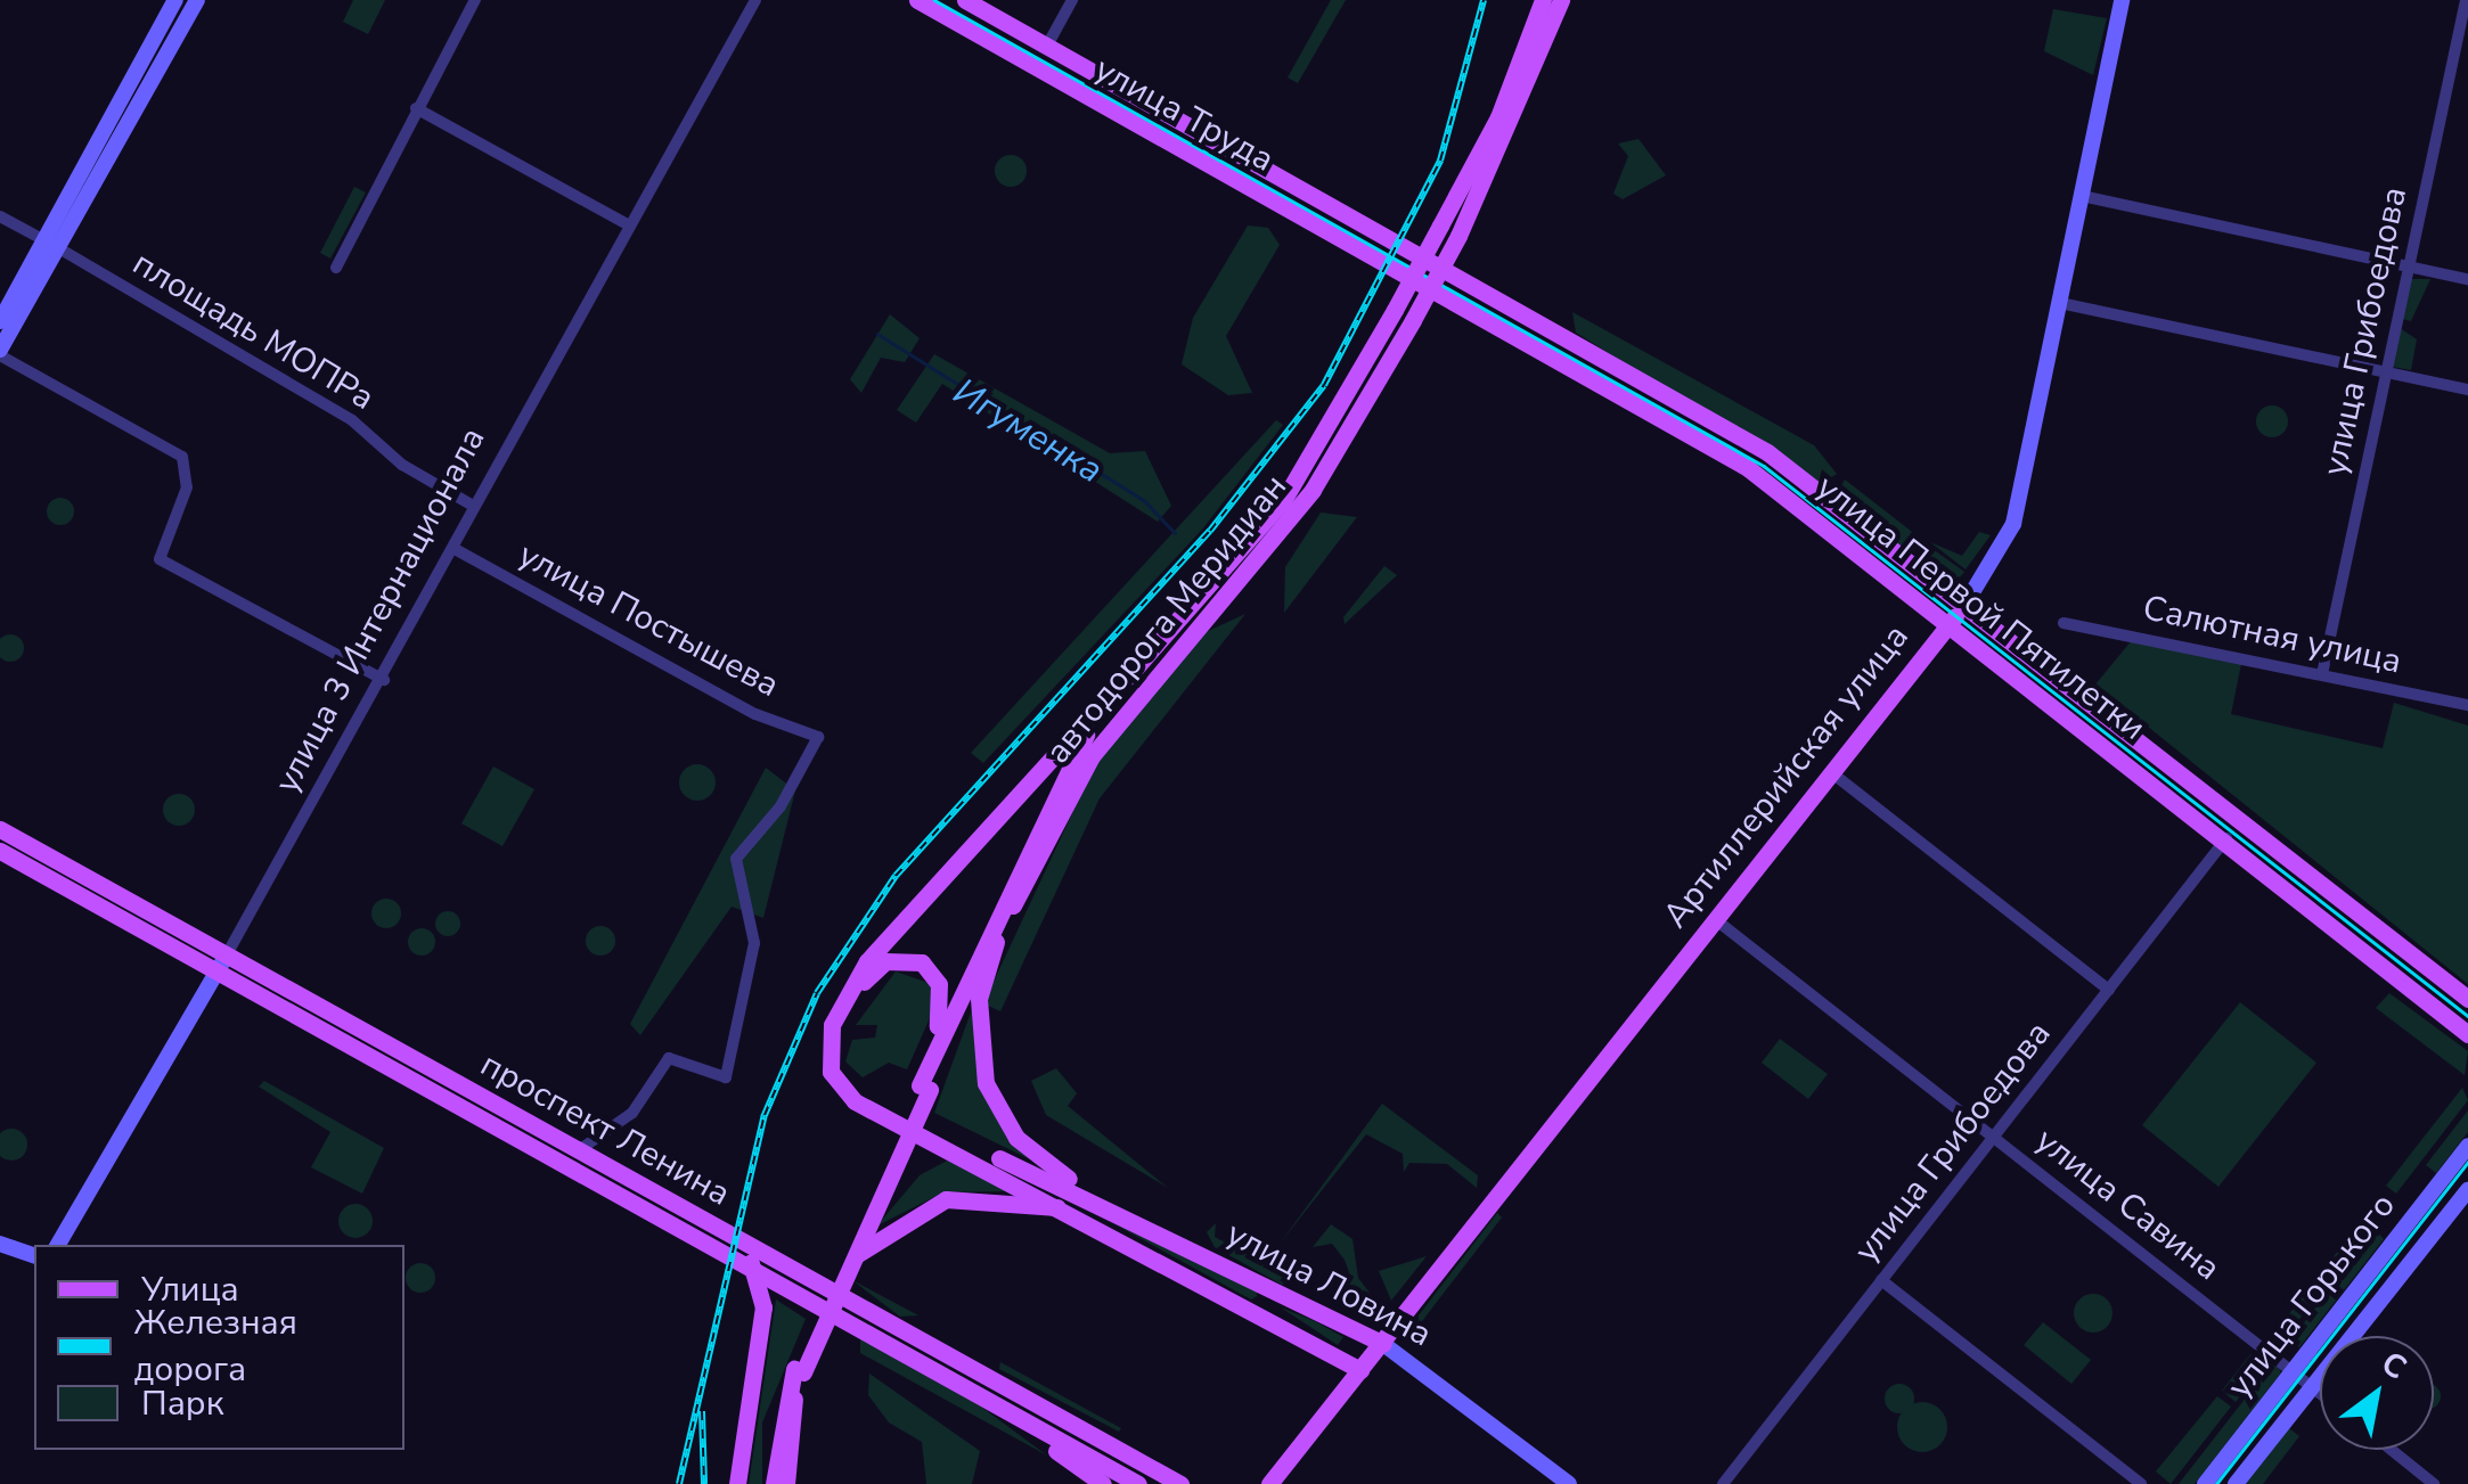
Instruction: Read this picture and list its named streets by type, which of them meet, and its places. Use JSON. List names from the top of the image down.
{
  "streets": {
    "main road": [
      "улица Труда",
      "улица Первой Пятилетки",
      "улица 3 Интернационала",
      "автодорога Меридиан",
      "Артиллерийская улица",
      "проспект Ленина",
      "улица Ловина",
      "улица Горького"
    ],
    "street": [
      "площадь МОПРа",
      "улица Грибоедова",
      "улица Постышева",
      "Салютная улица",
      "улица Савина"
    ]
  },
  "crossings": [
    ["улица Труда", "улица Первой Пятилетки"],
    ["площадь МОПРа", "улица 3 Интернационала"],
    ["улица Грибоедова", "улица Первой Пятилетки"],
    ["улица Грибоедова", "Салютная улица"],
    ["улица Грибоедова", "улица Савина"],
    ["улица Первой Пятилетки", "Артиллерийская улица"],
    ["улица 3 Интернационала", "улица Постышева"],
    ["улица 3 Интернационала", "проспект Ленина"],
    ["улица Постышева", "проспект Ленина"],
    ["Артиллерийская улица", "улица Савина"],
    ["Артиллерийская улица", "улица Ловина"],
    ["улица Савина", "улица Горького"]
  ],
  "water": ["Игуменка"],
  "legend": ["Улица", "Железная дорога", "Парк"],
  "north": "top right"
}
